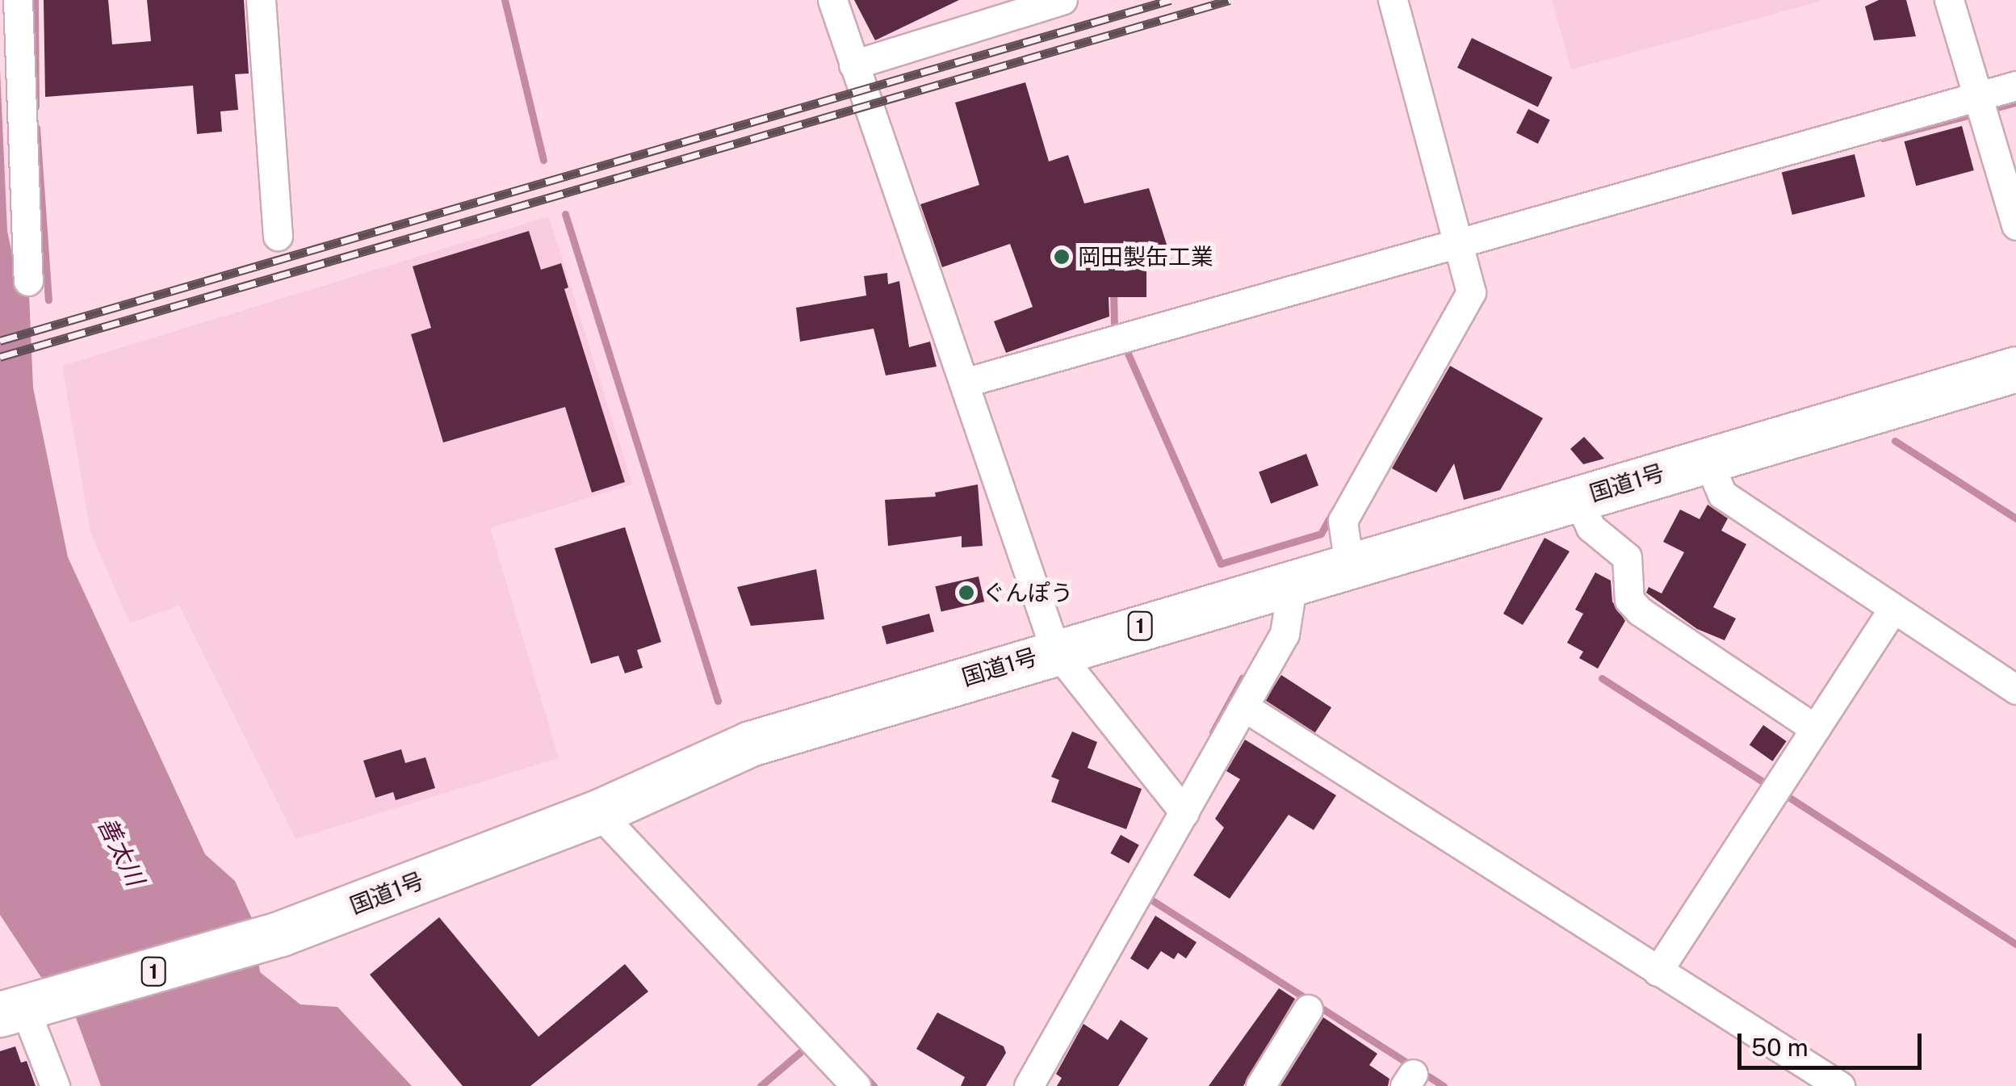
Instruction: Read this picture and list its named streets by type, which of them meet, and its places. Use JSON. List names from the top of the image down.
{
  "streets": {
    "highway": ["国道1号", "1"]
  },
  "water": ["善太川"],
  "places": ["岡田製缶工業", "ぐんぽう"],
  "scale_bar": "50 m"
}
